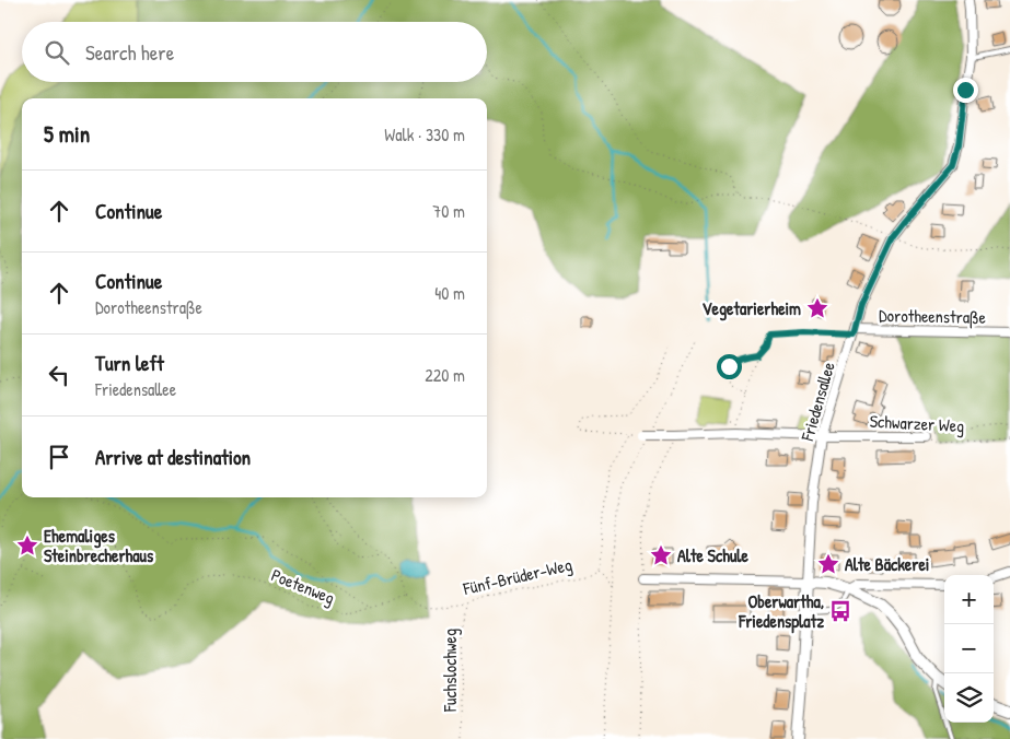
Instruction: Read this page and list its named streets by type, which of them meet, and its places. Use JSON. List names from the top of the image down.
{
  "streets": {
    "street": ["Dorotheenstraße", "Friedensallee", "Schwarzer Weg"],
    "path": ["Fünf-Brüder-Weg", "Poetenweg", "Fuchslochweg"]
  },
  "crossings": [
    ["Dorotheenstraße", "Friedensallee"],
    ["Friedensallee", "Schwarzer Weg"],
    ["Fünf-Brüder-Weg", "Poetenweg"],
    ["Fünf-Brüder-Weg", "Fuchslochweg"]
  ],
  "places": {
    "place": [
      "Vegetarierheim",
      "Ehemaliges Steinbrecherhaus",
      "Alte Schule",
      "Alte Bäckerei"
    ],
    "bus stop": ["Oberwartha, Friedensplatz"]
  },
  "page": {
    "search": "Search here",
    "heading": ["5 min", "Walk · 330 m"],
    "list": [
      ["Continue", "70 m"],
      ["Continue", "Dorotheenstraße", "40 m"],
      ["Turn left", "Friedensallee", "220 m"],
      "Arrive at destination"
    ],
    "map_buttons": ["+", "−"]
  }
}
